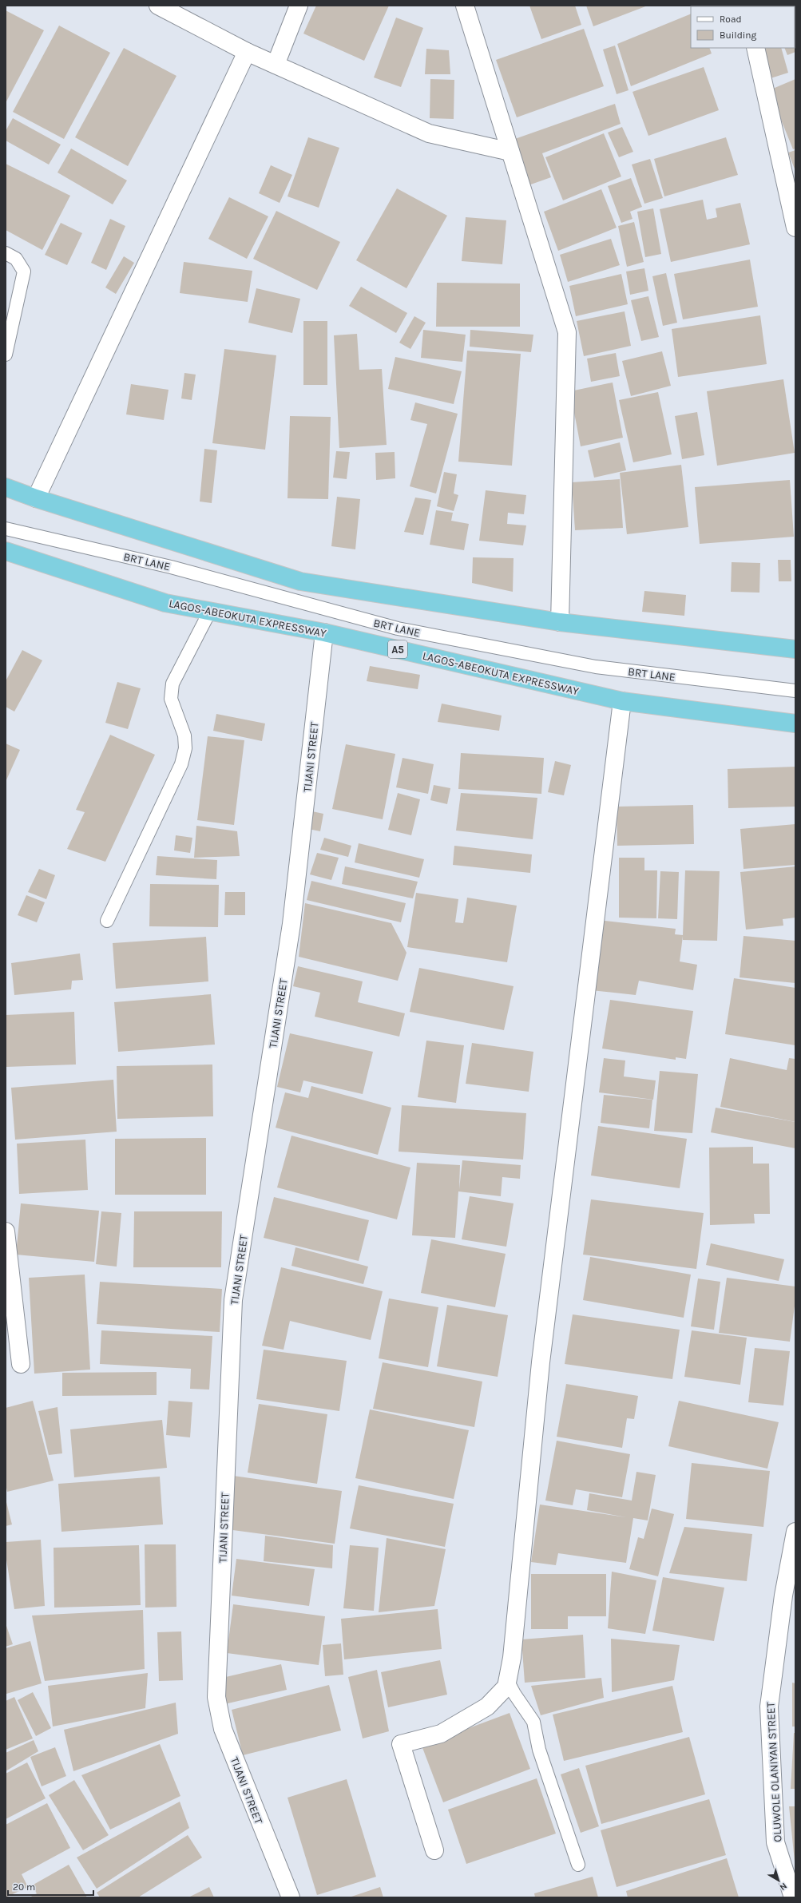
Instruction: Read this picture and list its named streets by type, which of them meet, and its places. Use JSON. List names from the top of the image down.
{
  "streets": {
    "highway": ["LAGOS-ABEOKUTA EXPRESSWAY", "A5"],
    "street": ["TIJANI STREET", "OLUWOLE OLANIYAN STREET"],
    "lane": ["BRT LANE"]
  },
  "crossings": [
    ["LAGOS-ABEOKUTA EXPRESSWAY", "TIJANI STREET"]
  ],
  "legend": ["Road", "Building"],
  "scale_bar": "20 m",
  "north": "bottom right"
}
